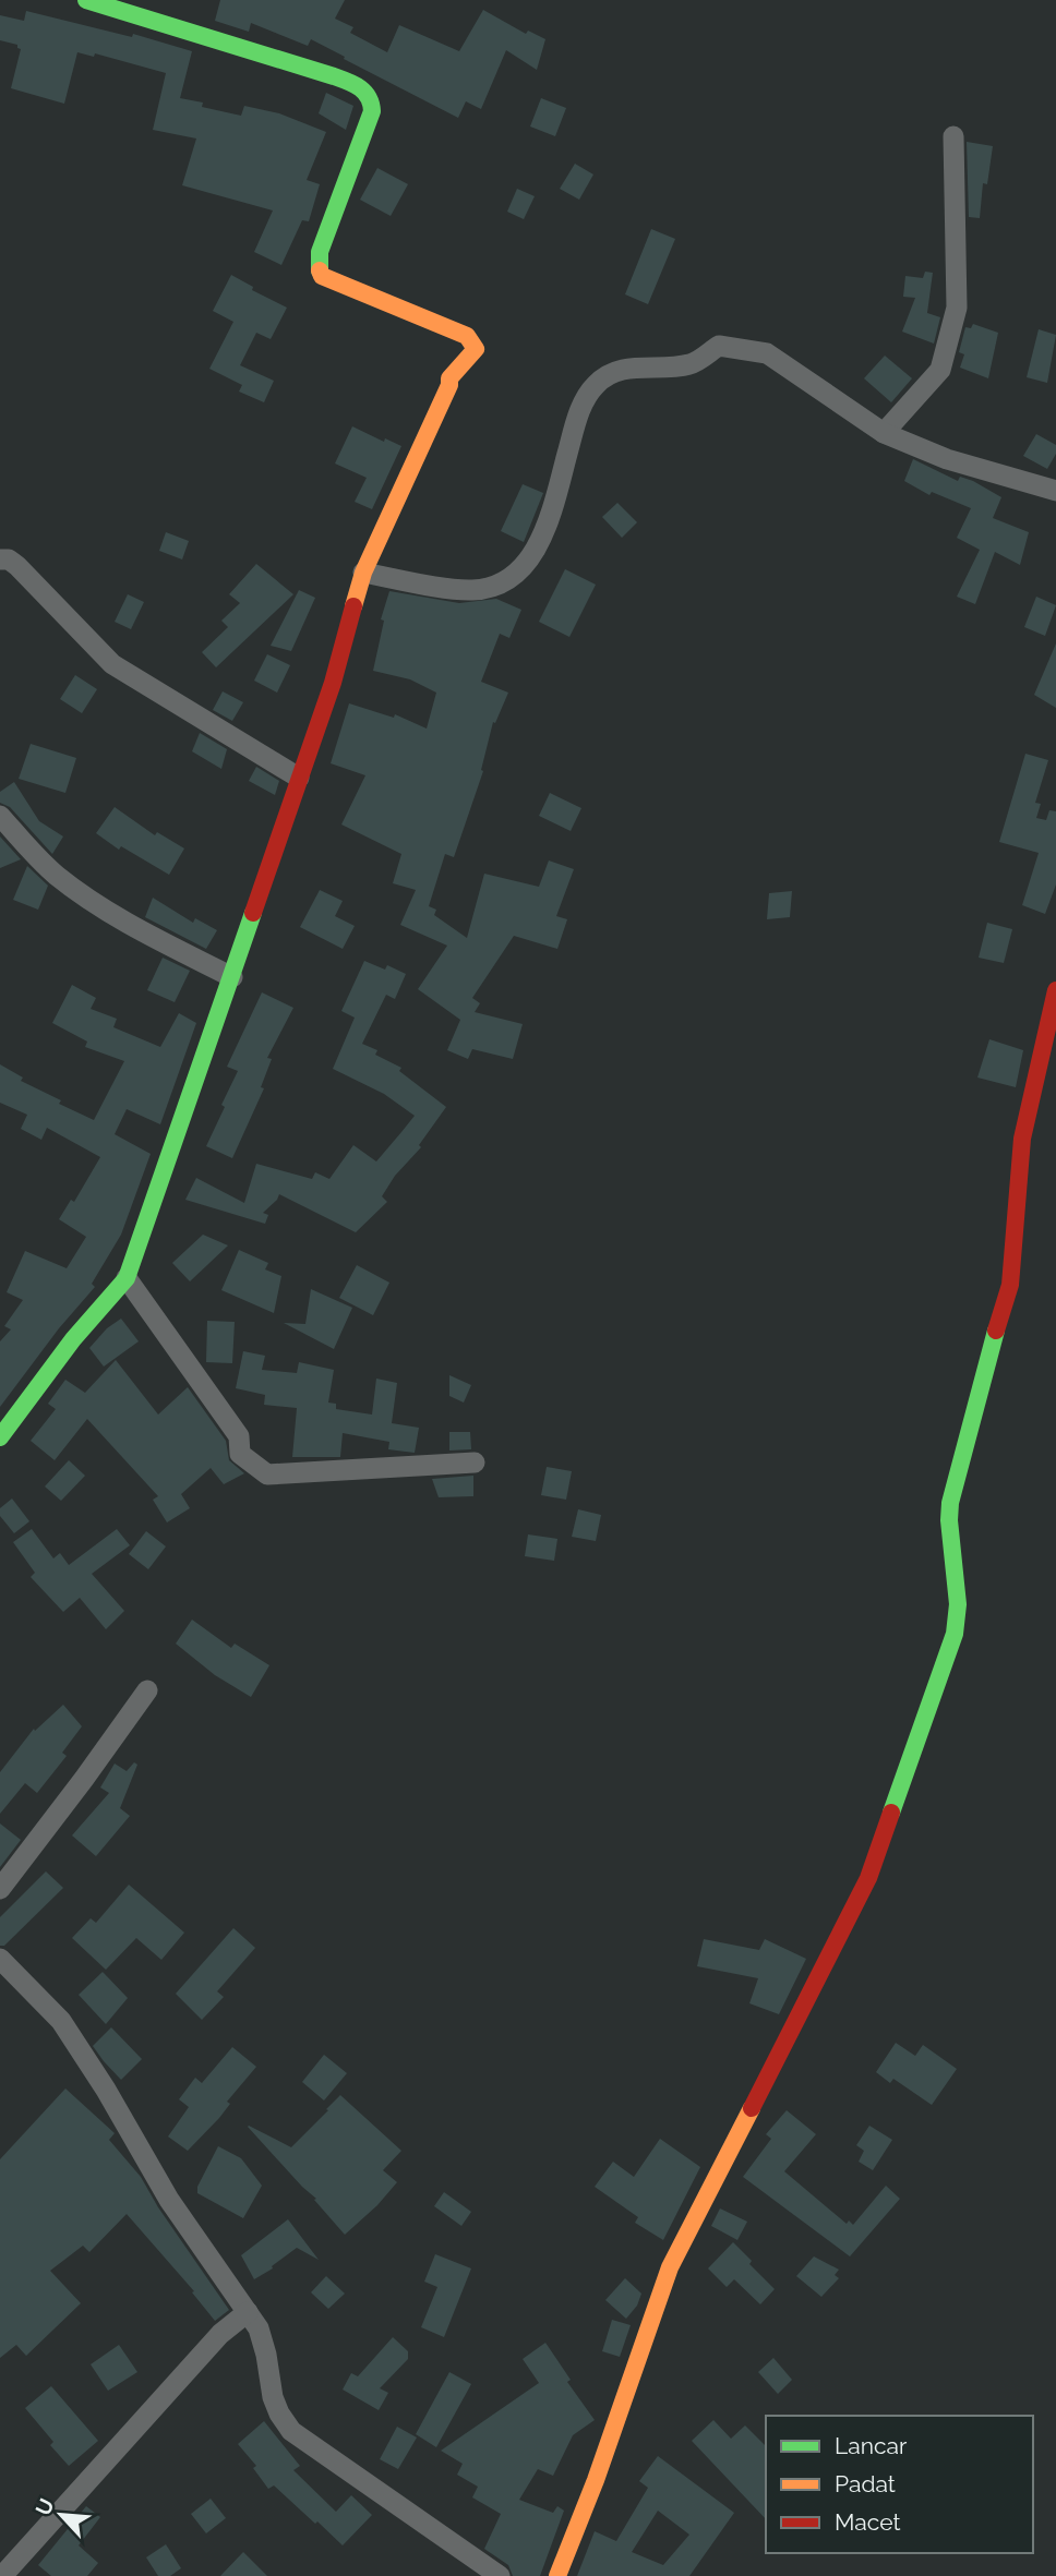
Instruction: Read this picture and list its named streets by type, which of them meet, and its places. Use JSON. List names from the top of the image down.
{
  "legend": ["Lancar", "Padat", "Macet"],
  "north": "top left"
}
